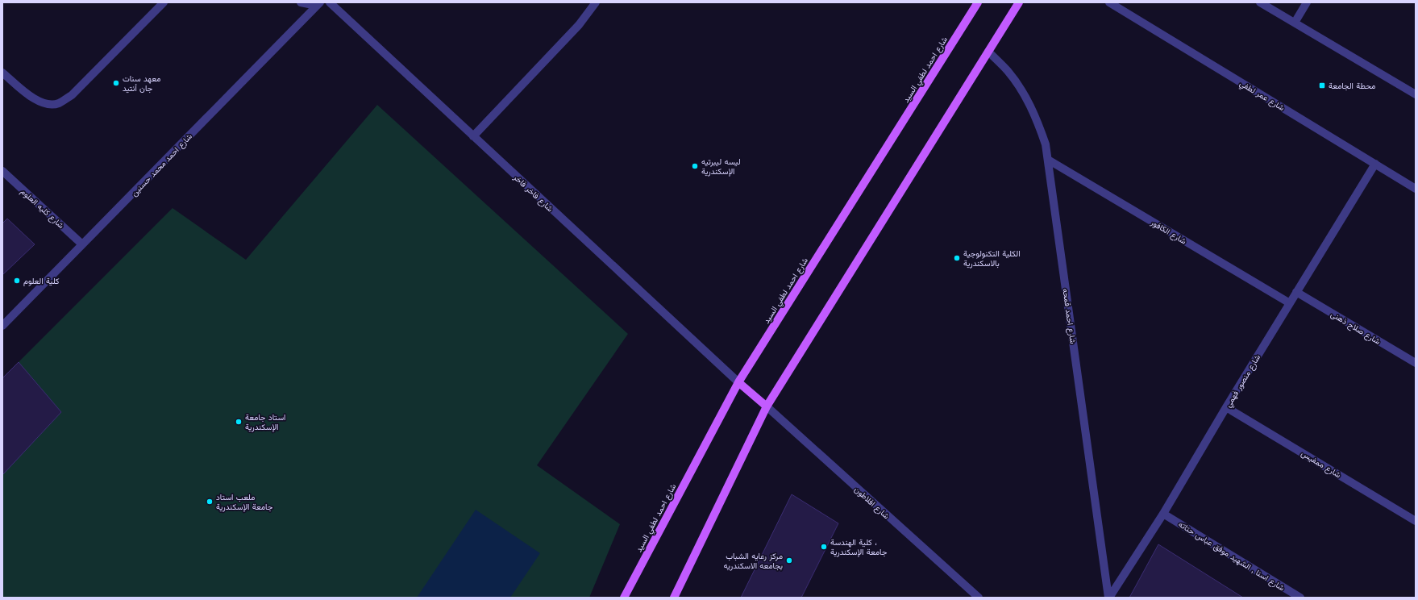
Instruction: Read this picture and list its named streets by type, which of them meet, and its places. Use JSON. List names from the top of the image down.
{
  "streets": {
    "main road": ["شارع احمد لطفي السيد"],
    "street": [
      "شارع عمر لطفي",
      "شارع احمد محمد حسنين",
      "شارع فاخر فاخر",
      "شارع كليه العلوم",
      "شارع الكافور",
      "شارع احمد قمحه",
      "شارع صلاح ذهنى",
      "شارع منصور فهمي",
      "شارع ممفيس",
      "شارع افلاطون",
      "شارع اسنا , الشهيد موفق عباس حتاته"
    ]
  },
  "crossings": [
    ["شارع احمد لطفي السيد", "شارع فاخر فاخر"],
    ["شارع عمر لطفي", "شارع منصور فهمي"],
    ["شارع احمد محمد حسنين", "شارع كليه العلوم"],
    ["شارع الكافور", "شارع احمد قمحه"],
    ["شارع الكافور", "شارع منصور فهمي"],
    ["شارع احمد قمحه", "شارع منصور فهمي"],
    ["شارع صلاح ذهنى", "شارع منصور فهمي"],
    ["شارع منصور فهمي", "شارع ممفيس"],
    ["شارع منصور فهمي", "شارع اسنا , الشهيد موفق عباس حتاته"]
  ],
  "places": {
    "other": [
      "معهد سنات جان أنتيد",
      "ليسه ليبرتيه الإسكندرية",
      "الكلية التكنولوجية بالاسكندرية",
      "كلية العلوم",
      "استاد جامعة الإسكندرية",
      "ملعب استاد جامعة الإسكندرية",
      "كلية الهندسة ، جامعة الإسكندرية",
      "مركز رعايه الشباب بجامعه الاسكندريه"
    ],
    "transit": ["محطة الجامعة"]
  }
}
